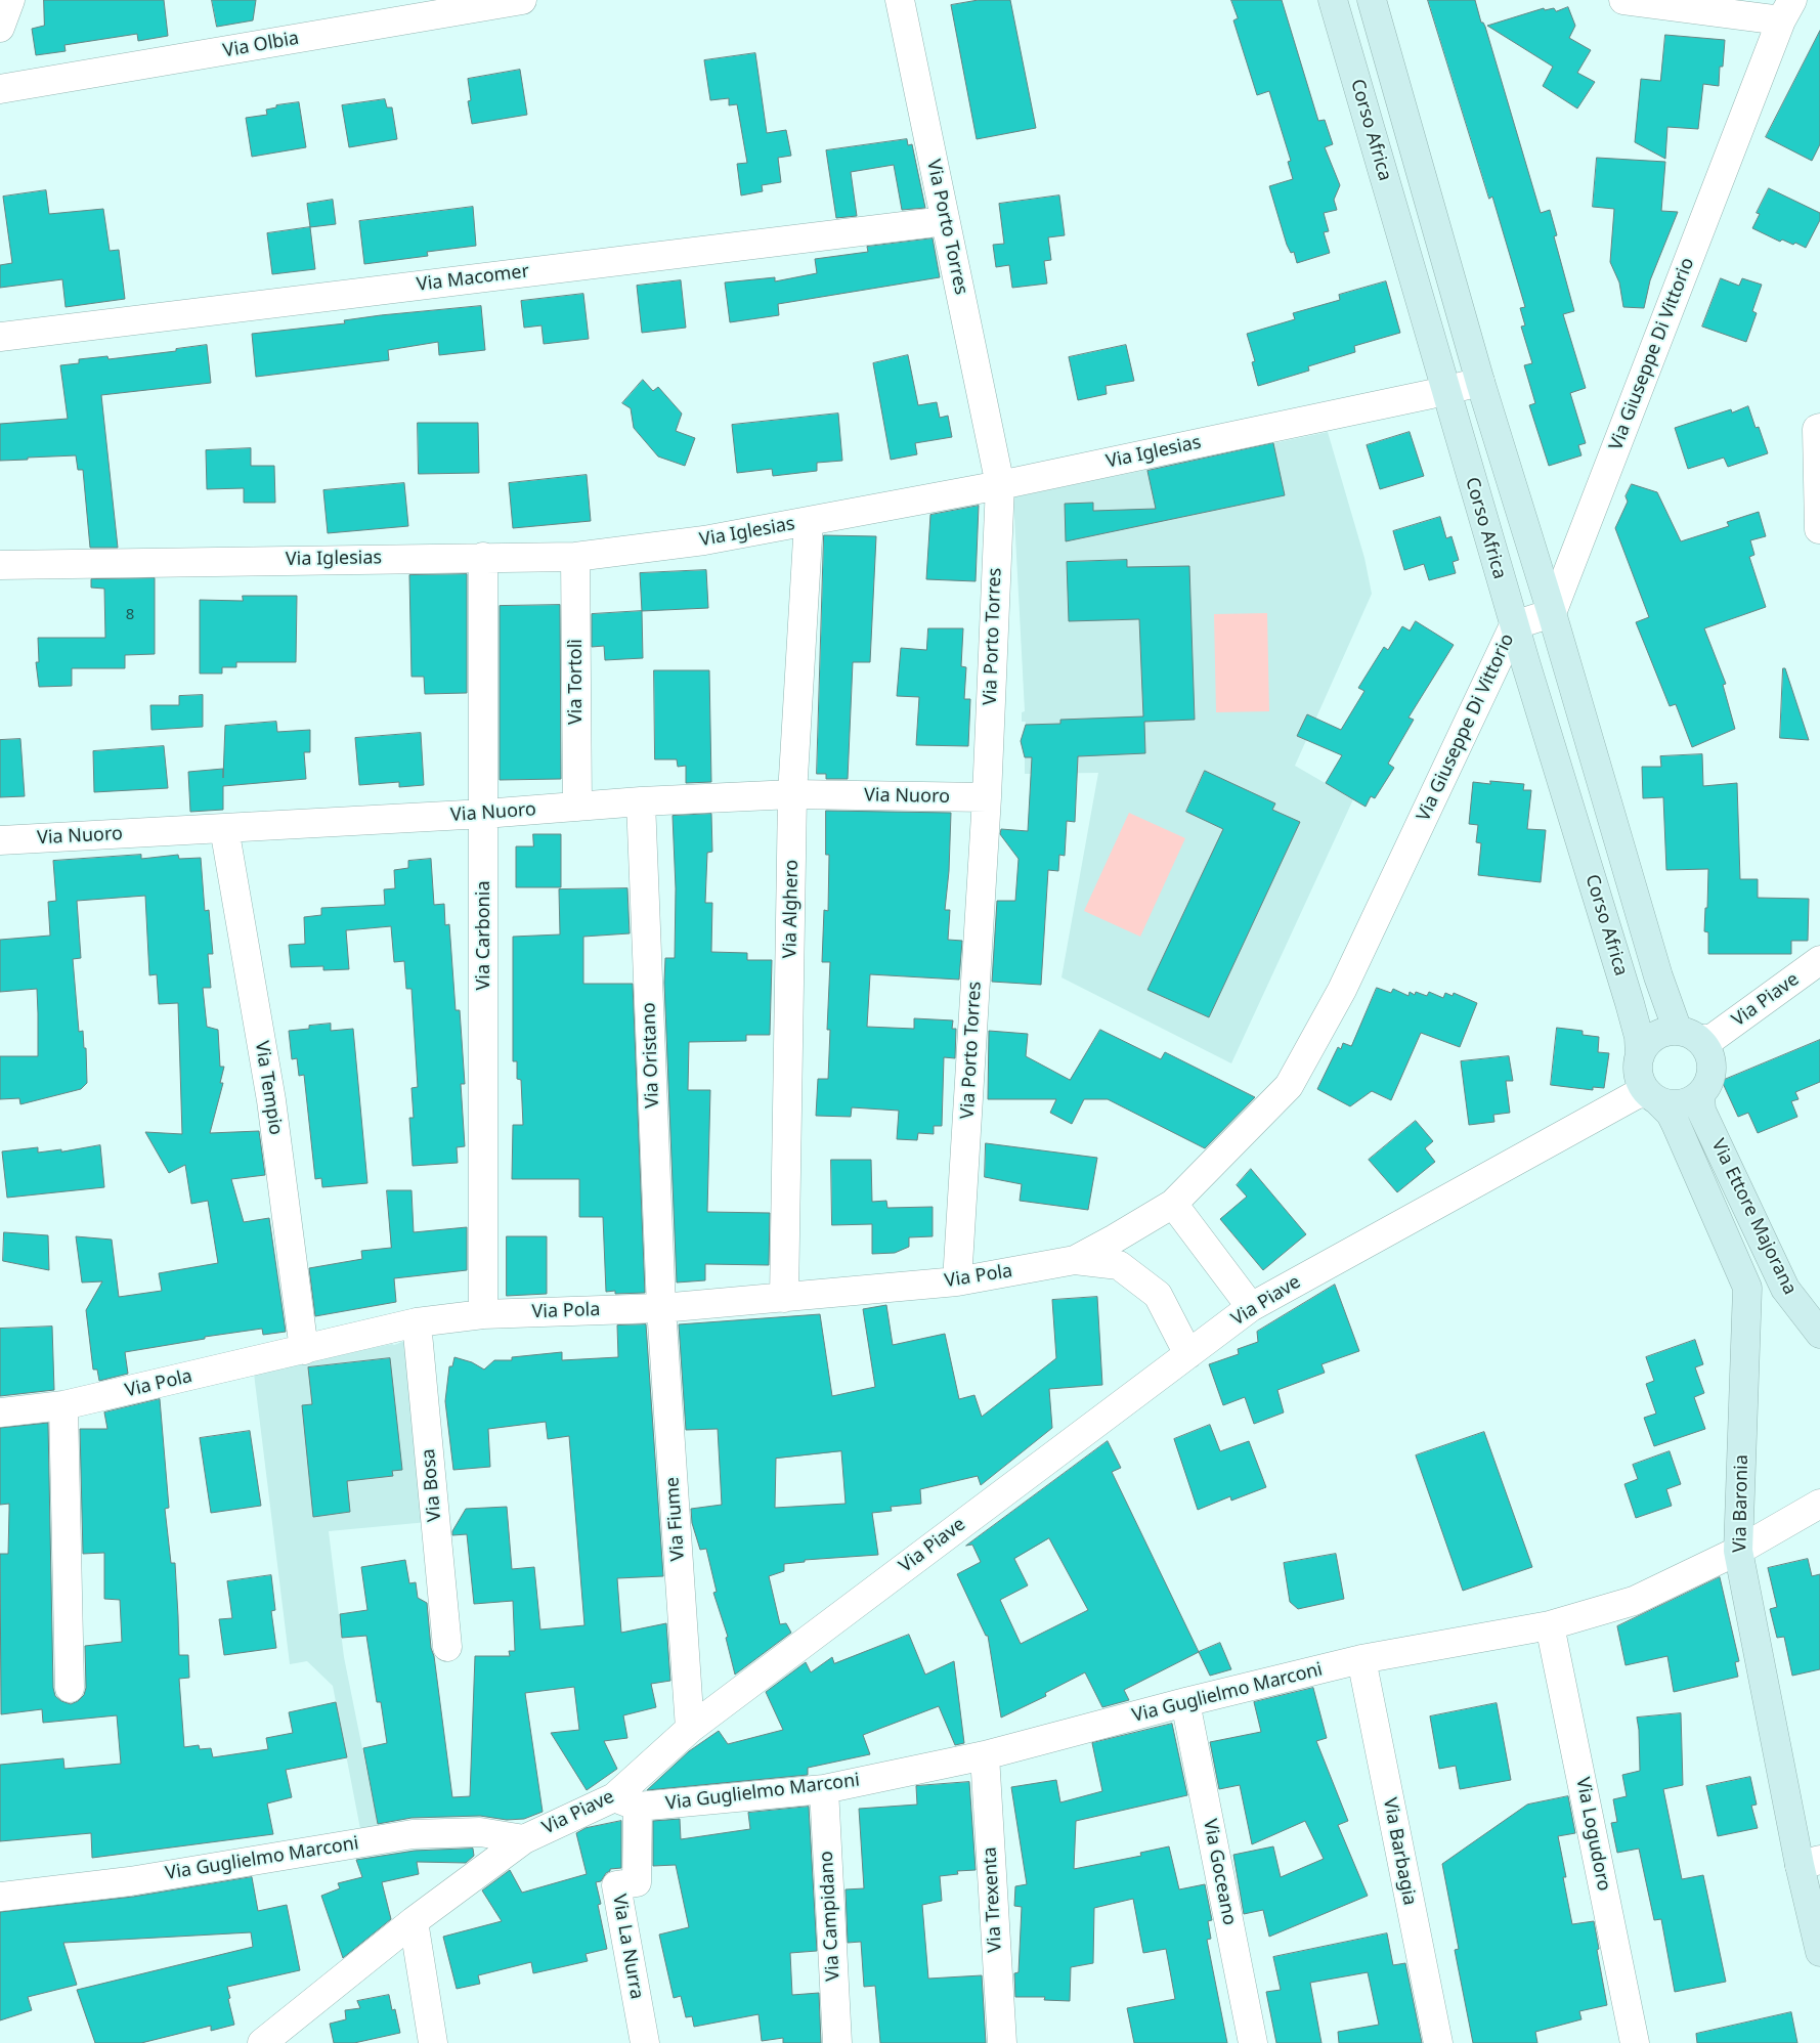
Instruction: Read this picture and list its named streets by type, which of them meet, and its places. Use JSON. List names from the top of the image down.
{
  "streets": {
    "street": [
      "Via Olbia",
      "Corso Africa",
      "Via Porto Torres",
      "Via Macomer",
      "Via Giuseppe Di Vittorio",
      "Via Iglesias",
      "Via Tortolì",
      "Via Nuoro",
      "Via Alghero",
      "Via Carbonia",
      "Via Piave",
      "Via Oristano",
      "Via Tempio",
      "Via Ettore Majorana",
      "Via Pola",
      "Via Bosa",
      "Via Baronia",
      "Via Fiume",
      "Via Guglielmo Marconi",
      "Via Logudoro",
      "Via Barbagia",
      "Via Goceano",
      "Via Trexenta",
      "Via Campidano",
      "Via La Nurra"
    ]
  },
  "crossings": [
    ["Corso Africa", "Via Giuseppe Di Vittorio"],
    ["Corso Africa", "Via Iglesias"],
    ["Corso Africa", "Via Piave"],
    ["Corso Africa", "Via Ettore Majorana"],
    ["Corso Africa", "Via Baronia"],
    ["Via Porto Torres", "Via Macomer"],
    ["Via Porto Torres", "Via Iglesias"],
    ["Via Porto Torres", "Via Nuoro"],
    ["Via Porto Torres", "Via Pola"],
    ["Via Giuseppe Di Vittorio", "Via Pola"],
    ["Via Iglesias", "Via Tortolì"],
    ["Via Iglesias", "Via Alghero"],
    ["Via Iglesias", "Via Carbonia"],
    ["Via Tortolì", "Via Nuoro"],
    ["Via Nuoro", "Via Alghero"],
    ["Via Nuoro", "Via Carbonia"],
    ["Via Nuoro", "Via Oristano"],
    ["Via Nuoro", "Via Tempio"],
    ["Via Alghero", "Via Pola"],
    ["Via Carbonia", "Via Pola"],
    ["Via Piave", "Via Ettore Majorana"],
    ["Via Piave", "Via Pola"],
    ["Via Piave", "Via Baronia"],
    ["Via Piave", "Via Fiume"],
    ["Via Piave", "Via Guglielmo Marconi"],
    ["Via Piave", "Via La Nurra"],
    ["Via Oristano", "Via Pola"],
    ["Via Oristano", "Via Fiume"],
    ["Via Tempio", "Via Pola"],
    ["Via Ettore Majorana", "Via Baronia"],
    ["Via Pola", "Via Bosa"],
    ["Via Pola", "Via Fiume"],
    ["Via Baronia", "Via Guglielmo Marconi"],
    ["Via Guglielmo Marconi", "Via Logudoro"],
    ["Via Guglielmo Marconi", "Via Barbagia"],
    ["Via Guglielmo Marconi", "Via Goceano"],
    ["Via Guglielmo Marconi", "Via Trexenta"],
    ["Via Guglielmo Marconi", "Via Campidano"],
    ["Via Guglielmo Marconi", "Via La Nurra"]
  ],
  "house_numbers": ["8"]
}
